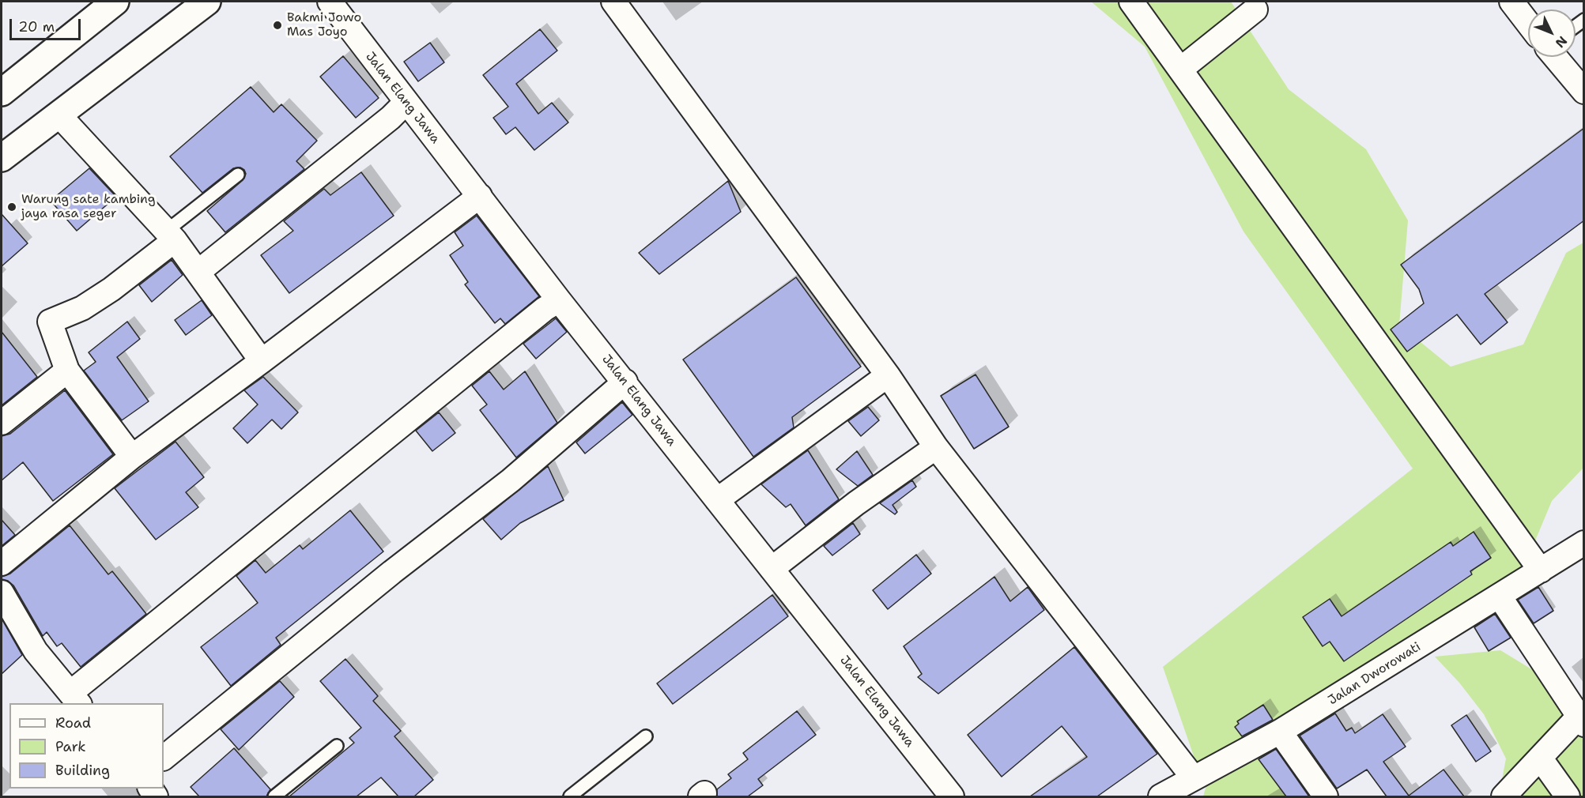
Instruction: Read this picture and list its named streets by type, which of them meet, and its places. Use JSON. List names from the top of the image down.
{
  "streets": {
    "street": ["Jalan Elang Jawa", "Jalan Dworowati"]
  },
  "places": ["Bakmi Jowo Mas Joyo", "Warung sate kambing jaya rasa seger"],
  "legend": ["Road", "Park", "Building"],
  "scale_bar": "20 m",
  "north": "bottom right"
}
